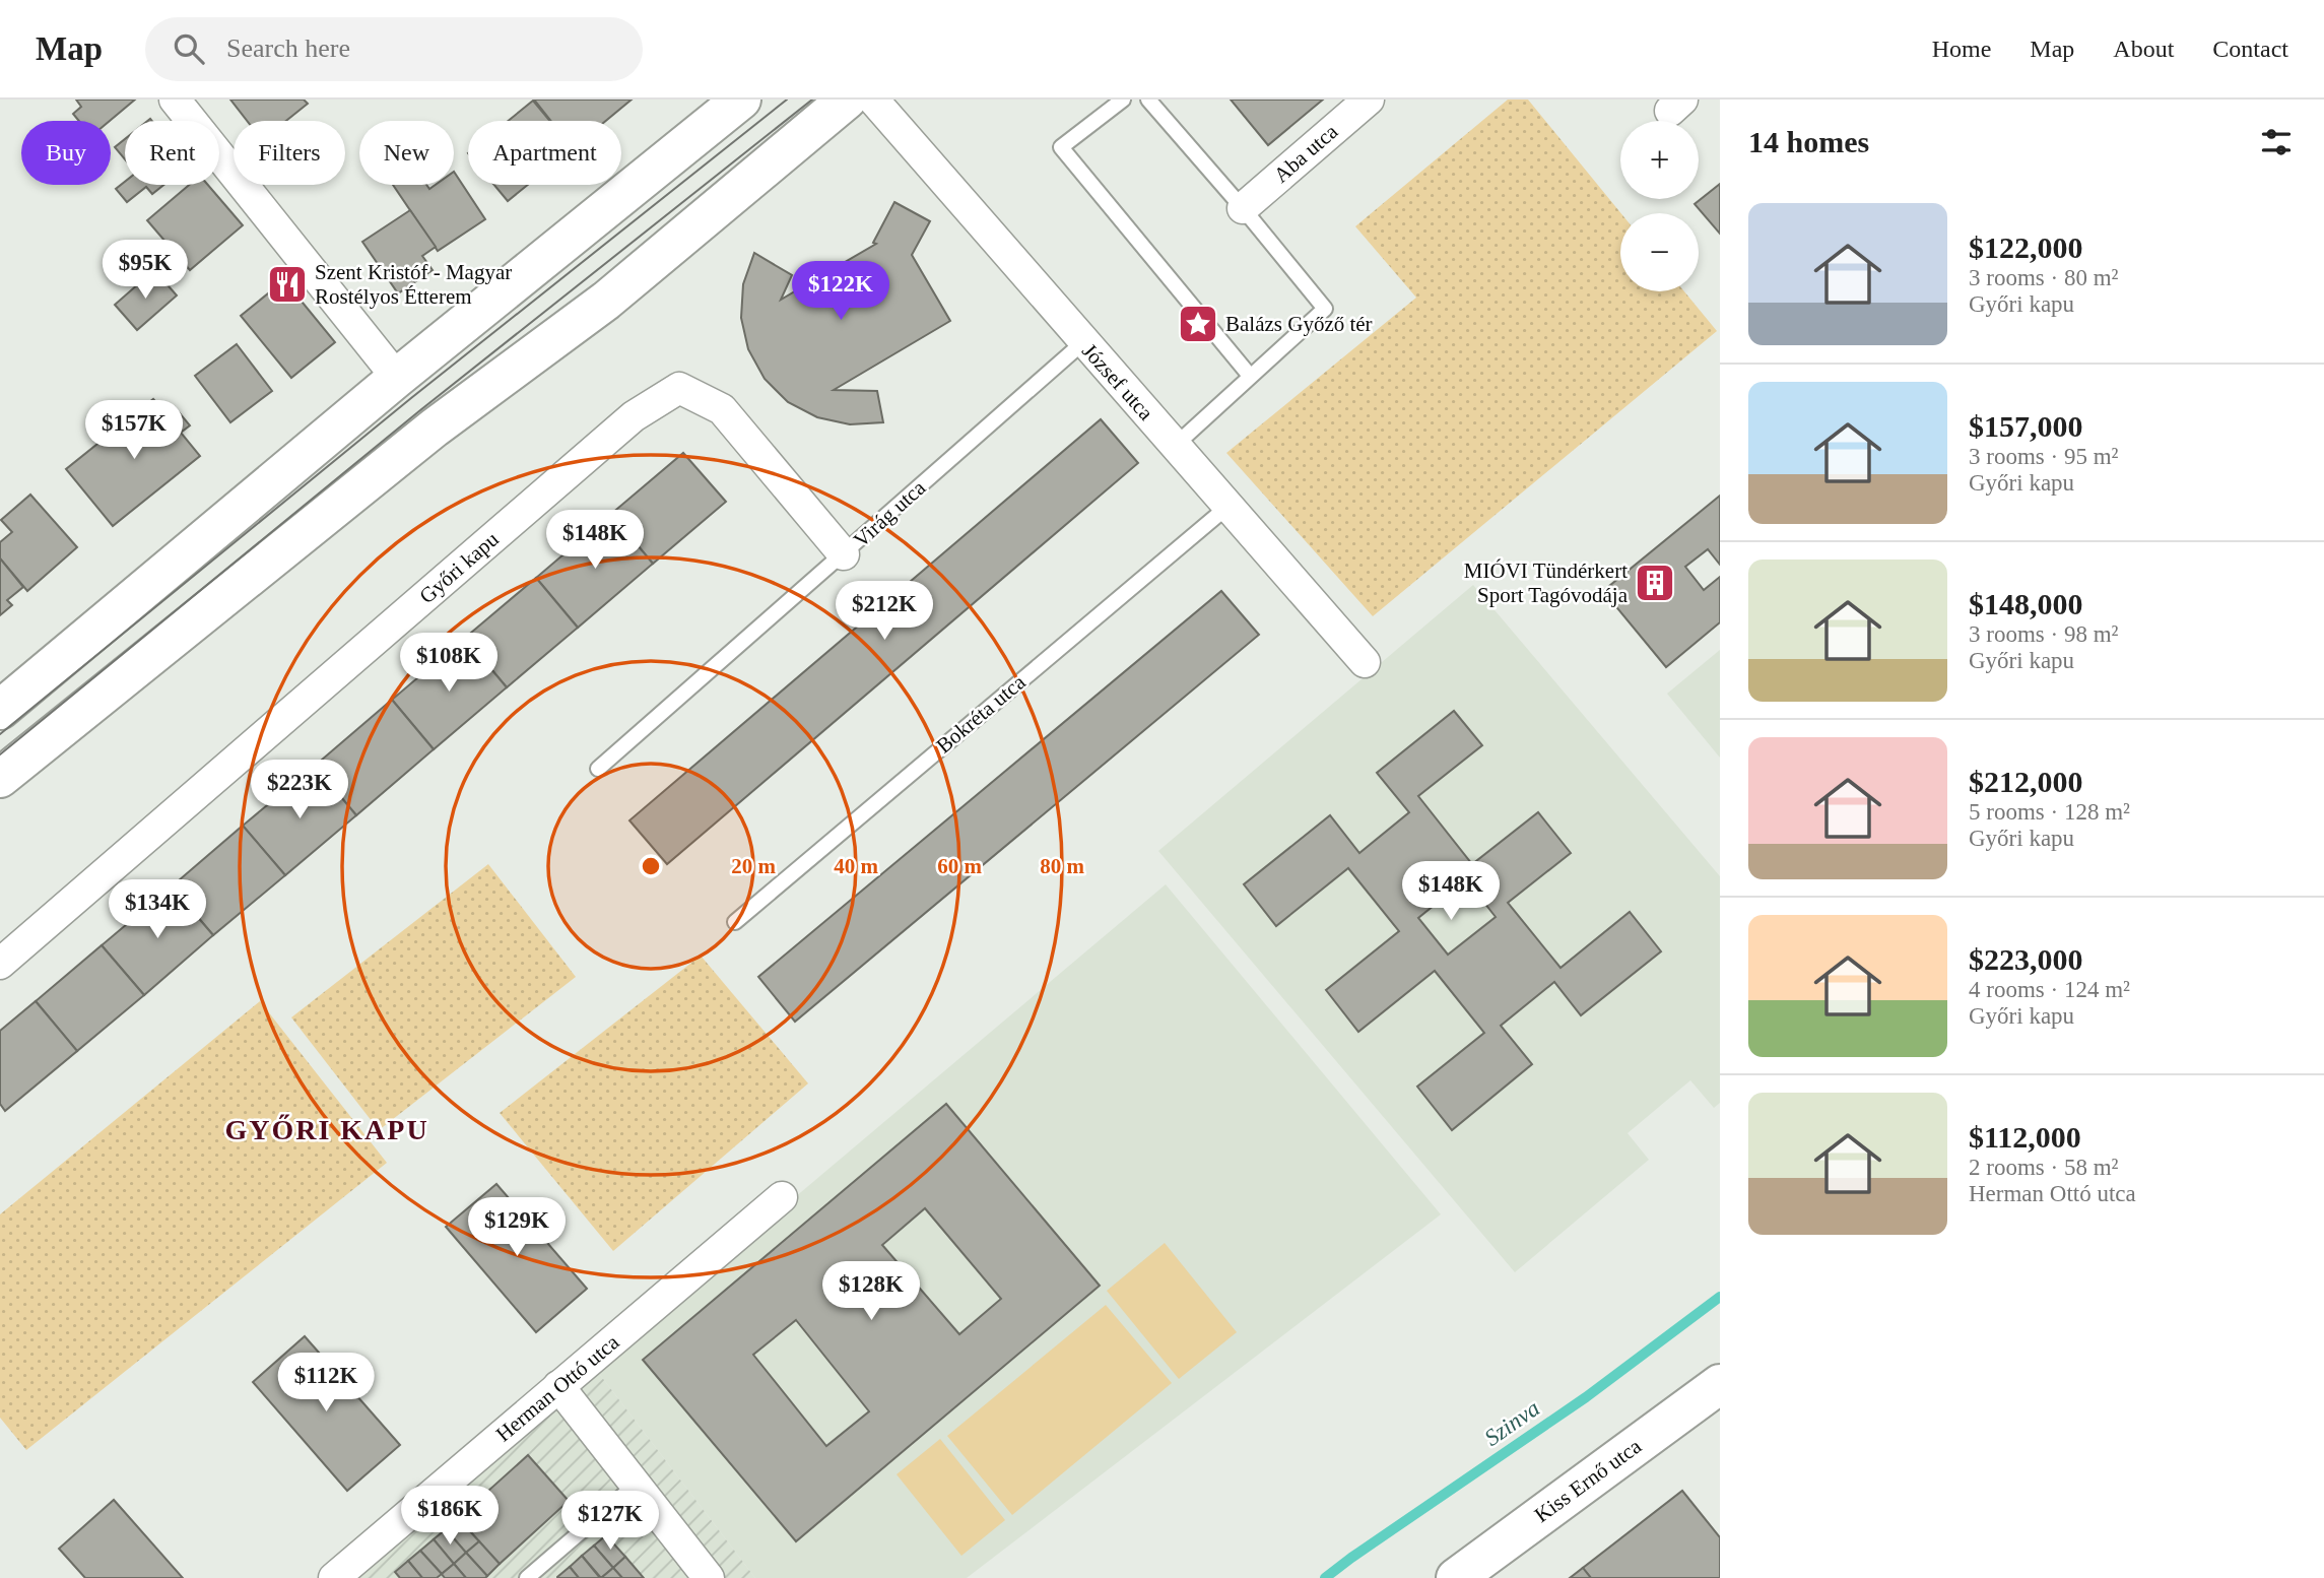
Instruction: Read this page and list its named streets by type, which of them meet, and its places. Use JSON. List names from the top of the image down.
{
  "streets": {
    "street": [
      "Aba utca",
      "József utca",
      "Győri kapu",
      "Herman Ottó utca",
      "Kiss Ernő utca"
    ],
    "lane": ["Virág utca", "Bokréta utca"]
  },
  "crossings": [
    ["József utca", "Virág utca"],
    ["József utca", "Bokréta utca"],
    ["Virág utca", "Győri kapu"]
  ],
  "districts": ["GYŐRI KAPU"],
  "water": ["Szinva"],
  "places": {
    "restaurant": ["Szent Kristóf - Magyar Rostélyos Étterem"],
    "place": ["Balázs Győző tér"],
    "building": ["MIÓVI Tündérkert Sport Tagóvodája"]
  },
  "page": {
    "header": "Map",
    "search": "Search here",
    "nav": [
      "Home",
      "Map",
      "About",
      "Contact"
    ],
    "heading": "14 homes",
    "map_buttons": ["+", "−"],
    "chip": [
      "Buy",
      "Rent",
      "Filters",
      "New",
      "Apartment"
    ],
    "list": [
      {
        "name": "$122,000",
        "note": "3 rooms · 80 m² · Győri kapu"
      },
      {
        "name": "$157,000",
        "note": "3 rooms · 95 m² · Győri kapu"
      },
      {
        "name": "$148,000",
        "note": "3 rooms · 98 m² · Győri kapu"
      },
      {
        "name": "$212,000",
        "note": "5 rooms · 128 m² · Győri kapu"
      },
      {
        "name": "$223,000",
        "note": "4 rooms · 124 m² · Győri kapu"
      },
      {
        "name": "$112,000",
        "note": "2 rooms · 58 m² · Herman Ottó utca"
      }
    ],
    "price": [
      "$95K",
      "$122K",
      "$157K",
      "$148K",
      "$212K",
      "$108K",
      "$223K",
      "$148K",
      "$134K",
      "$129K",
      "$128K",
      "$112K",
      "$186K",
      "$127K"
    ]
  },
  "rings": [
    "20 m",
    "40 m",
    "60 m",
    "80 m"
  ]
}
